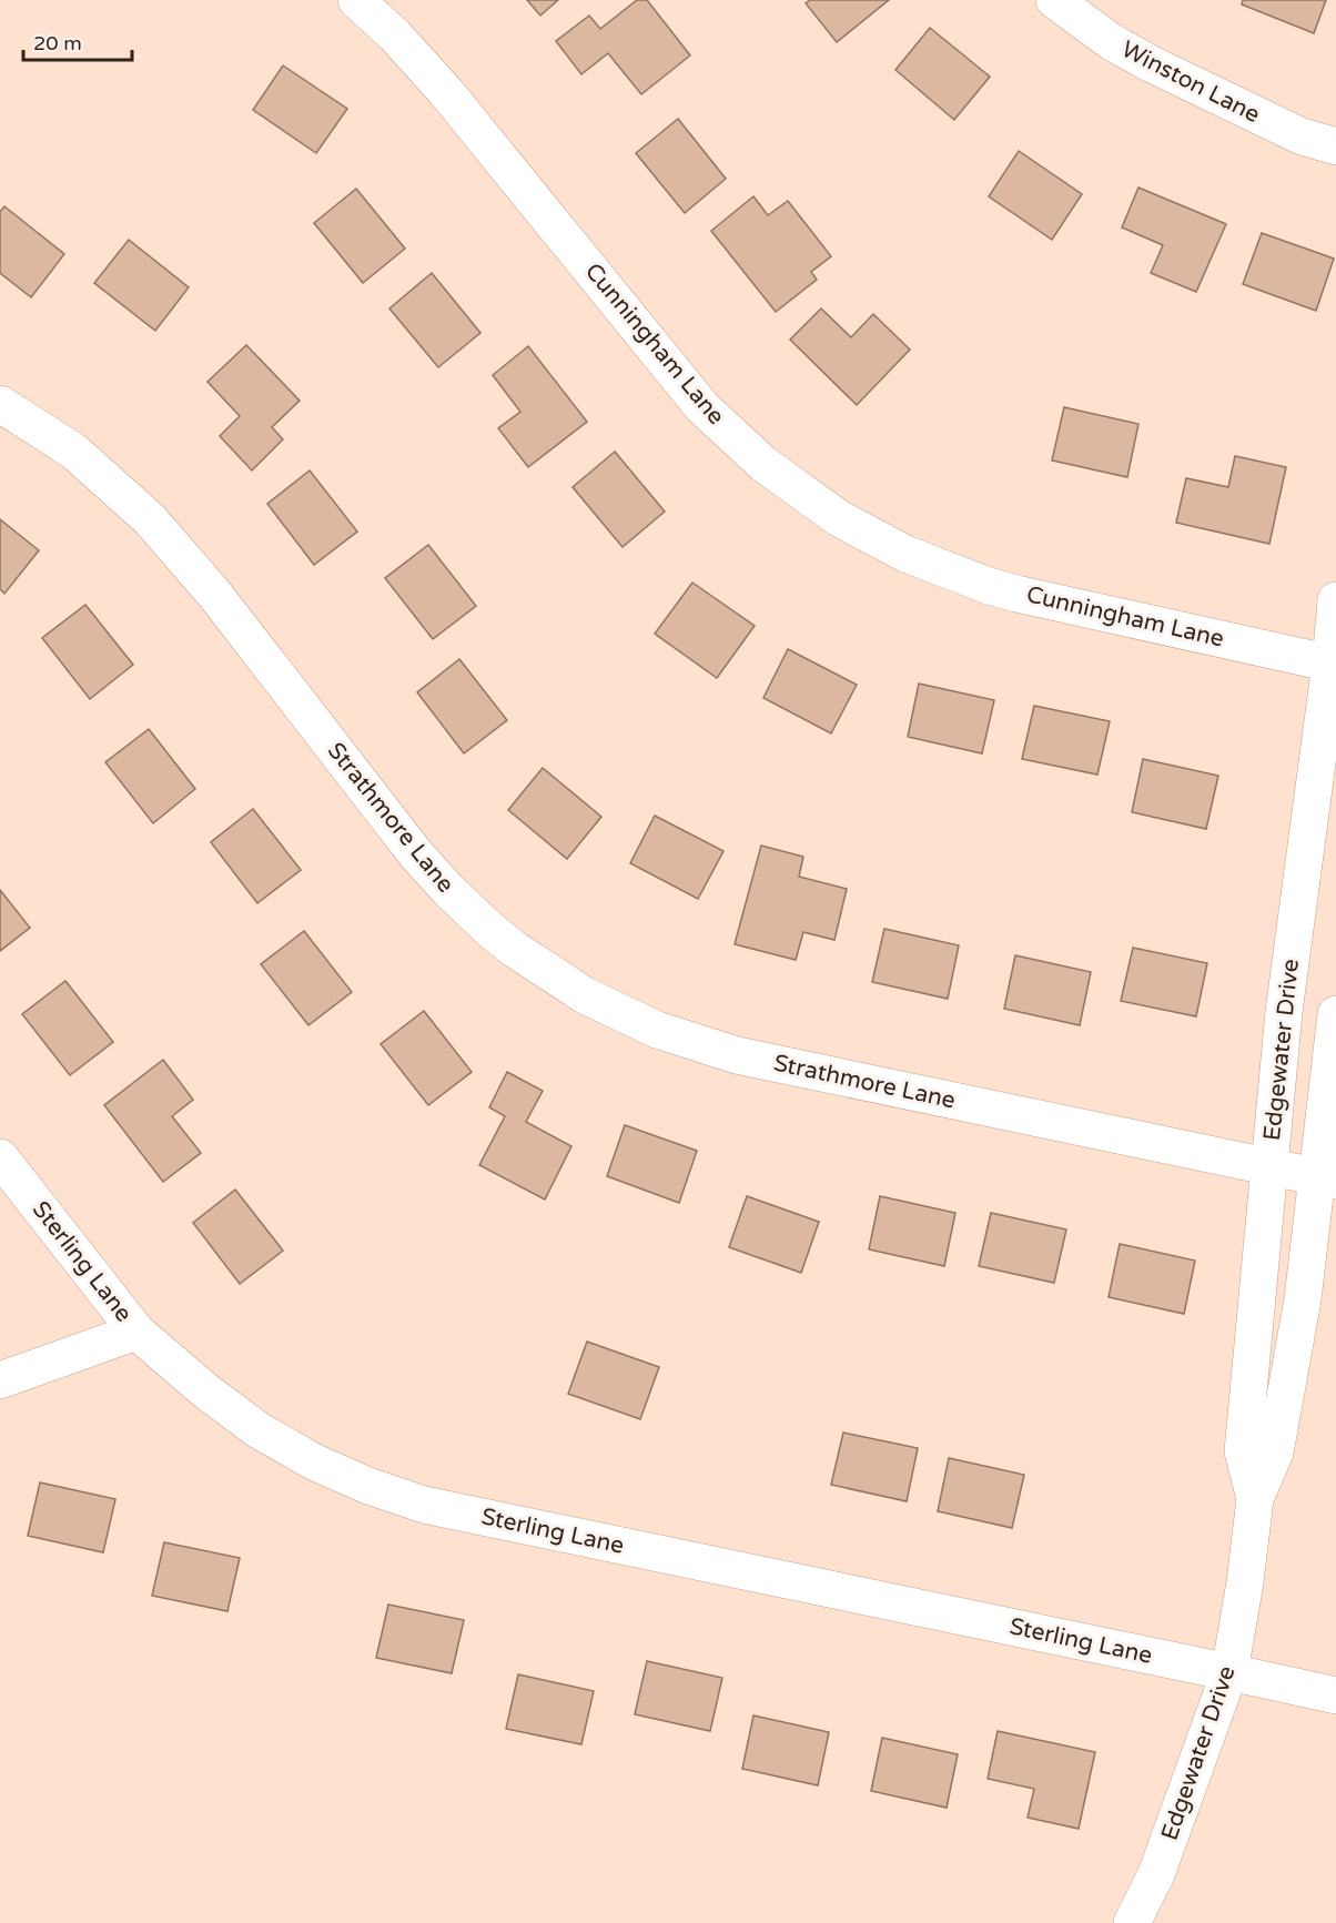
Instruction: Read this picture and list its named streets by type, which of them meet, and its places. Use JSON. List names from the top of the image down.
{
  "streets": {
    "street": [
      "Winston Lane",
      "Cunningham Lane",
      "Strathmore Lane",
      "Edgewater Drive",
      "Sterling Lane"
    ]
  },
  "crossings": [
    ["Cunningham Lane", "Edgewater Drive"],
    ["Strathmore Lane", "Edgewater Drive"],
    ["Edgewater Drive", "Sterling Lane"]
  ],
  "scale_bar": "20 m"
}
